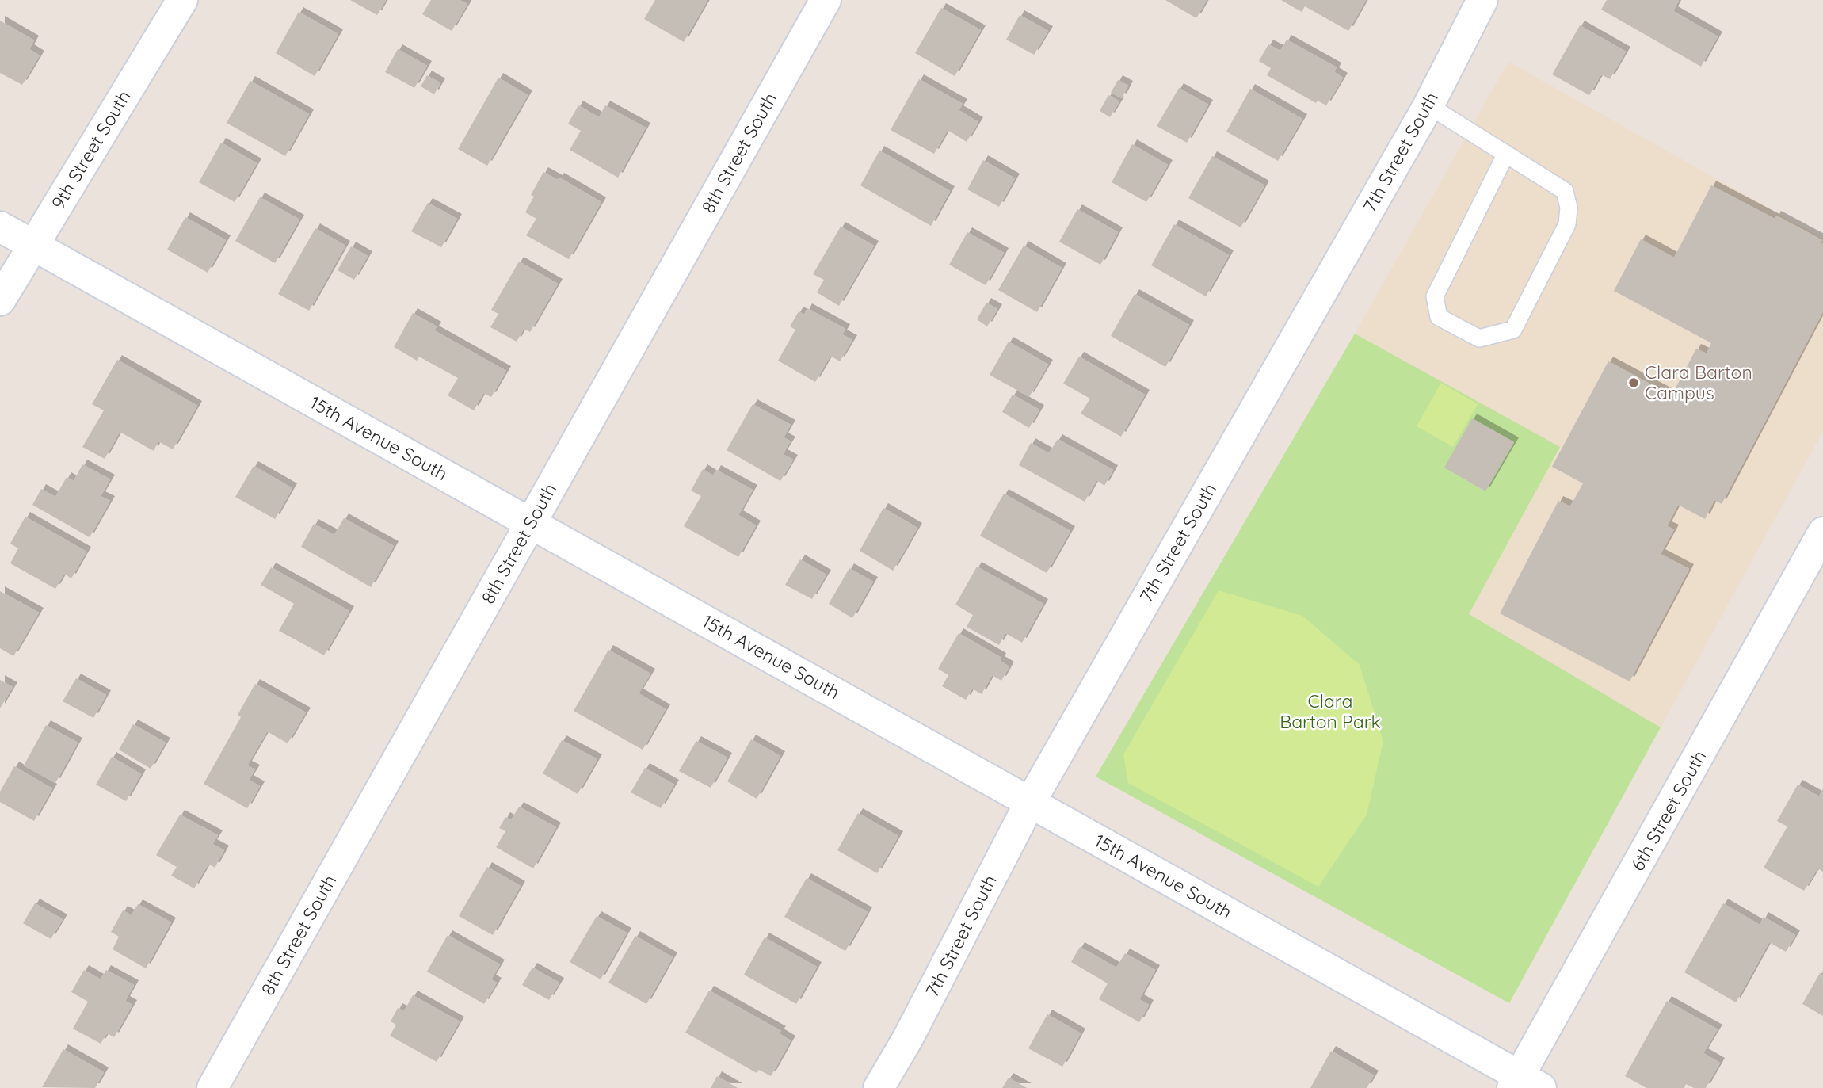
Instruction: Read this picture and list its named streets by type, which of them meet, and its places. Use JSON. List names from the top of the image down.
{
  "streets": {
    "street": [
      "9th Street South",
      "7th Street South",
      "8th Street South",
      "15th Avenue South",
      "6th Street South"
    ]
  },
  "crossings": [
    ["9th Street South", "15th Avenue South"],
    ["7th Street South", "15th Avenue South"],
    ["8th Street South", "15th Avenue South"],
    ["15th Avenue South", "6th Street South"]
  ],
  "parks": ["Clara Barton Park"],
  "places": ["Clara Barton Campus"]
}
